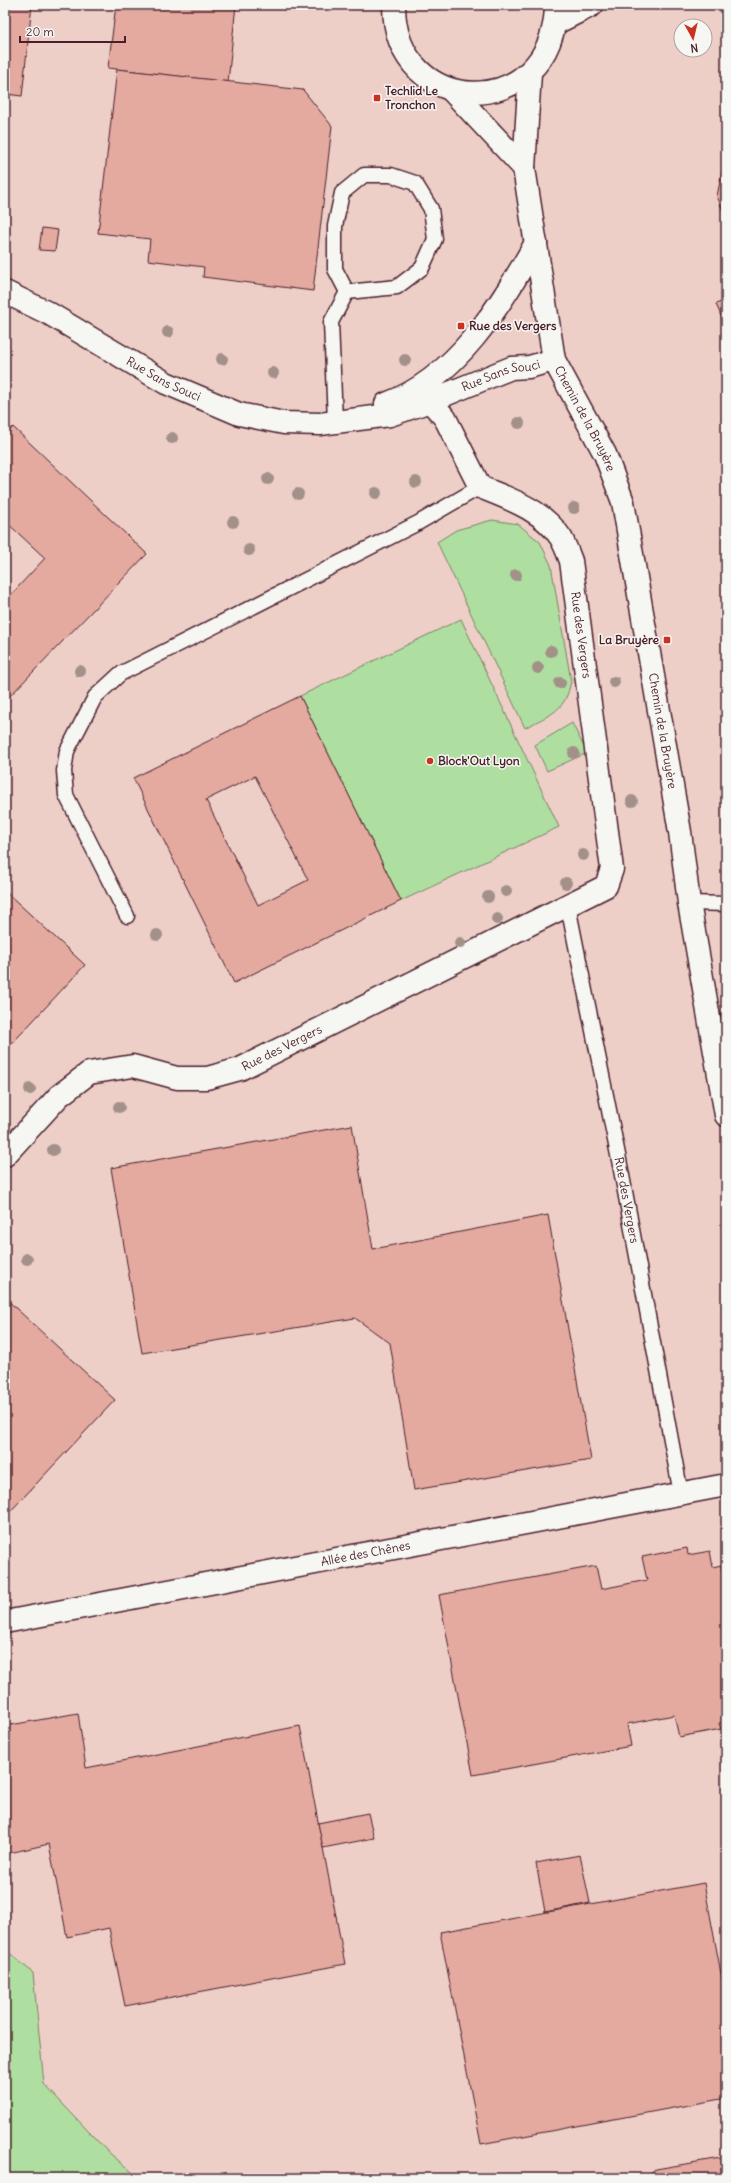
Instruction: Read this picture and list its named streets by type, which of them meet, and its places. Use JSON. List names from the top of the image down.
{
  "streets": {
    "main road": [
      "Rue Sans Souci",
      "Chemin de la Bruyère",
      "Rue des Vergers",
      "Allée des Chênes"
    ]
  },
  "crossings": [
    ["Rue Sans Souci", "Chemin de la Bruyère"],
    ["Rue des Vergers", "Allée des Chênes"]
  ],
  "places": {
    "transit": ["Techlid Le Tronchon", "Rue des Vergers", "La Bruyère"],
    "other": ["Block'Out Lyon"]
  },
  "scale_bar": "20 m",
  "north": "bottom"
}
